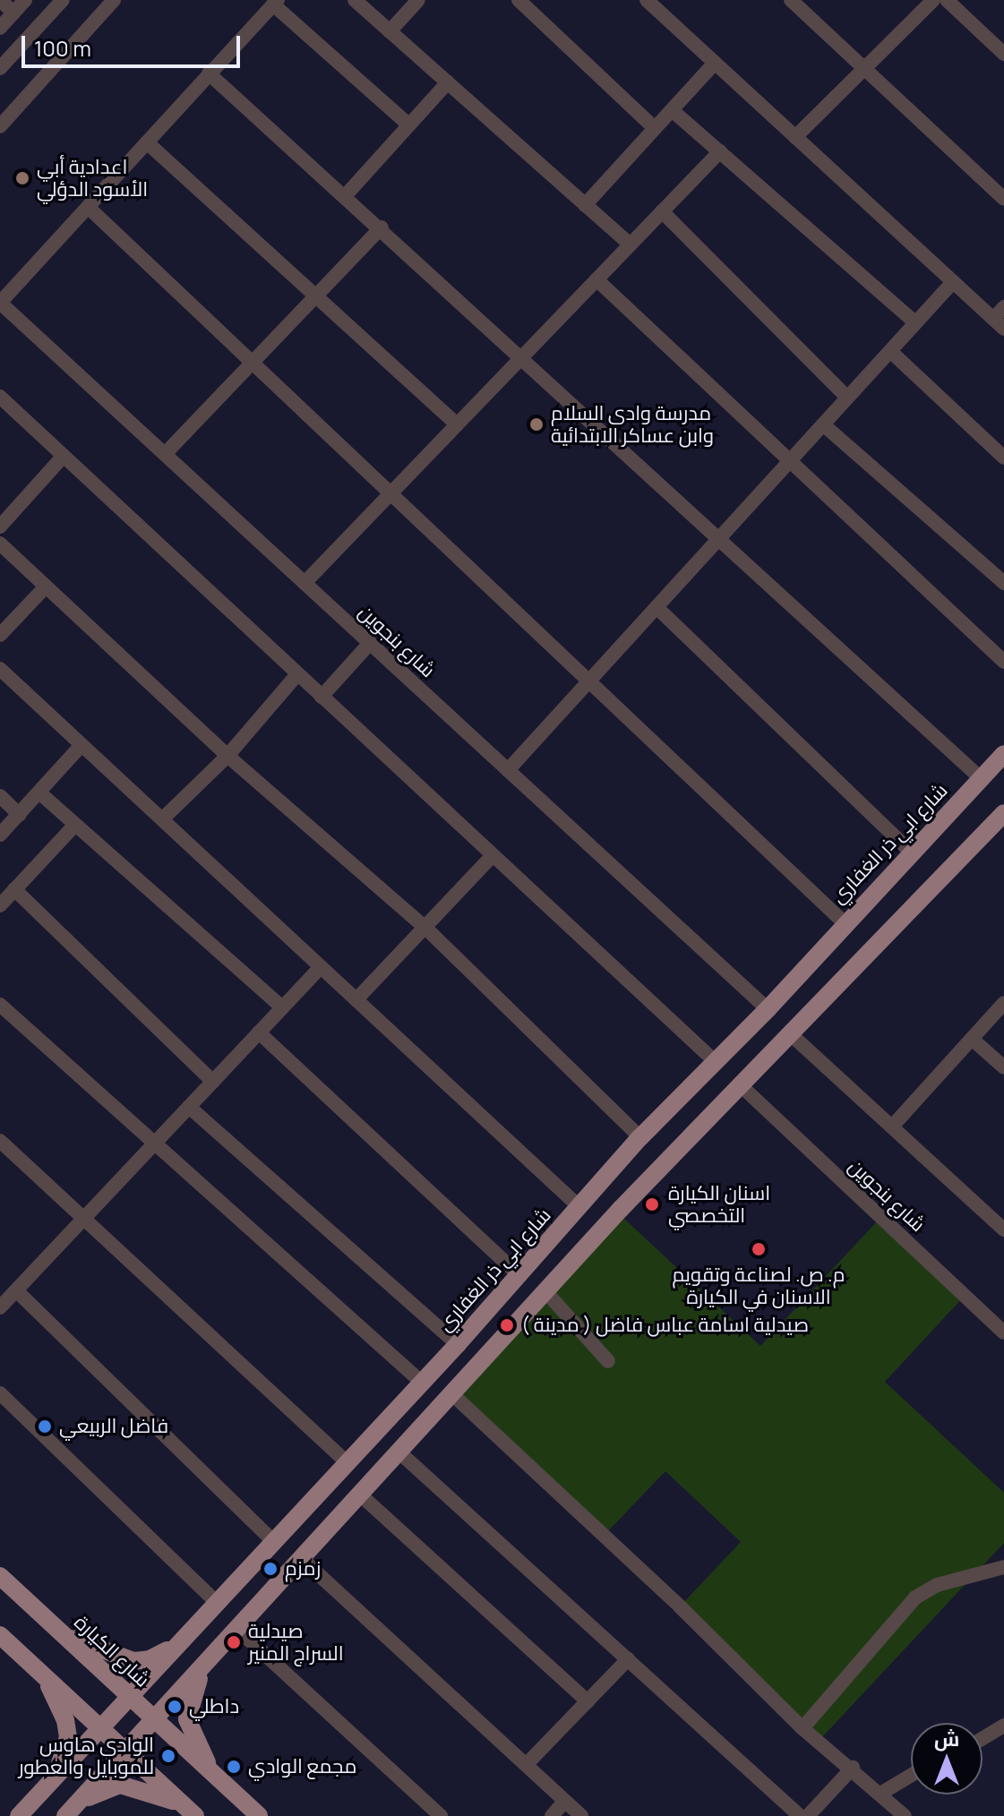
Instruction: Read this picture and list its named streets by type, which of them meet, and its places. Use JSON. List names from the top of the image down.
{
  "streets": {
    "main road": ["شارع ابي ذر الغفاري", "شارع الكيارة"],
    "street": ["شارع بنجوين"]
  },
  "crossings": [
    ["شارع بنجوين", "شارع ابي ذر الغفاري"],
    ["شارع ابي ذر الغفاري", "شارع الكيارة"]
  ],
  "places": [
    "اعدادية أبي الأسود الدؤلي",
    "مدرسة وادي السلام وابن عساكر الابتدائية",
    "اسنان الكيارة التخصصي",
    "م. ص. لصناعة وتقويم الاسنان في الكيارة",
    "صيدلية اسامة عباس فاضل ( مدينة )",
    "فاضل الربيعي",
    "زمزم",
    "صيدلية السراج المنير",
    "داطلي",
    "الوادي هاوس للموبايل والعطور",
    "مجمع الوادي"
  ],
  "scale_bar": "100 m",
  "north": "top"
}
